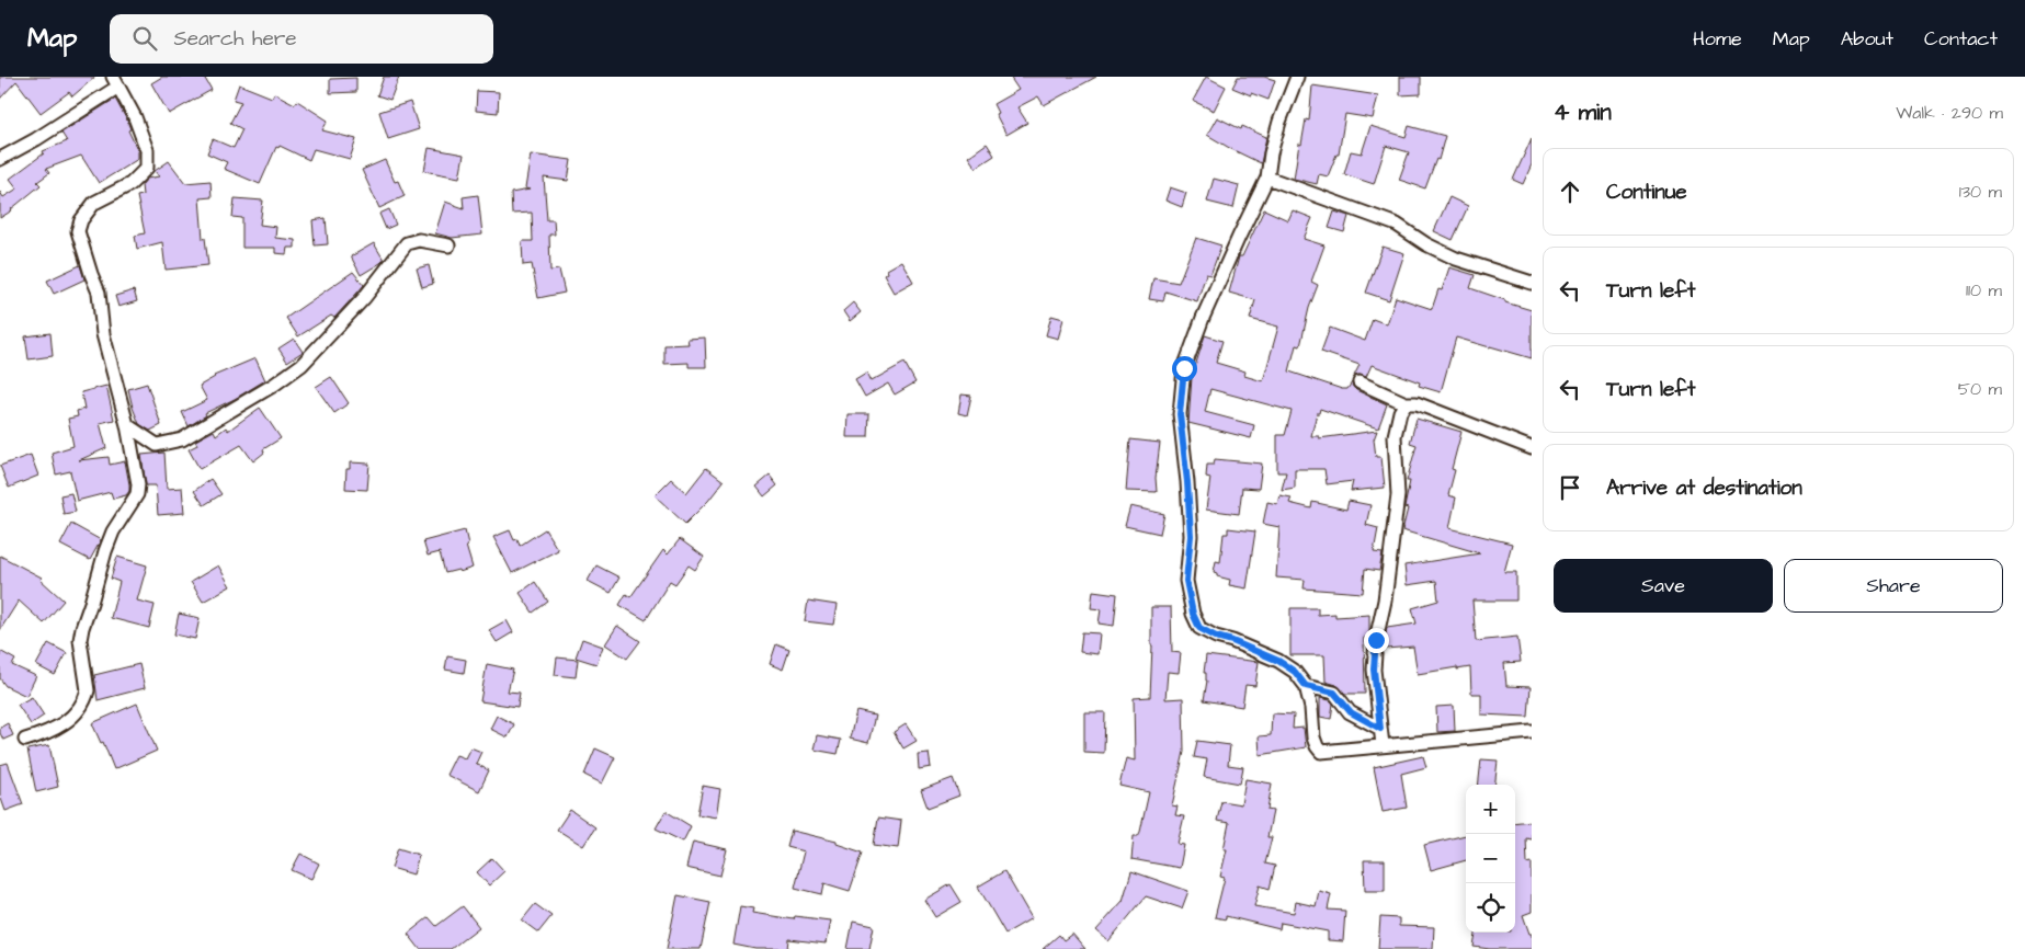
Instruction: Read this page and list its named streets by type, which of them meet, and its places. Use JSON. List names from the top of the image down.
{
  "page": {
    "header": "Map",
    "search": "Search here",
    "nav": [
      "Home",
      "Map",
      "About",
      "Contact"
    ],
    "heading": ["4 min", "Walk · 290 m"],
    "list": [
      ["Continue", "130 m"],
      ["Turn left", "110 m"],
      ["Turn left", "50 m"],
      "Arrive at destination"
    ],
    "buttons": ["Save", "Share"],
    "map_buttons": ["+", "−"]
  }
}
